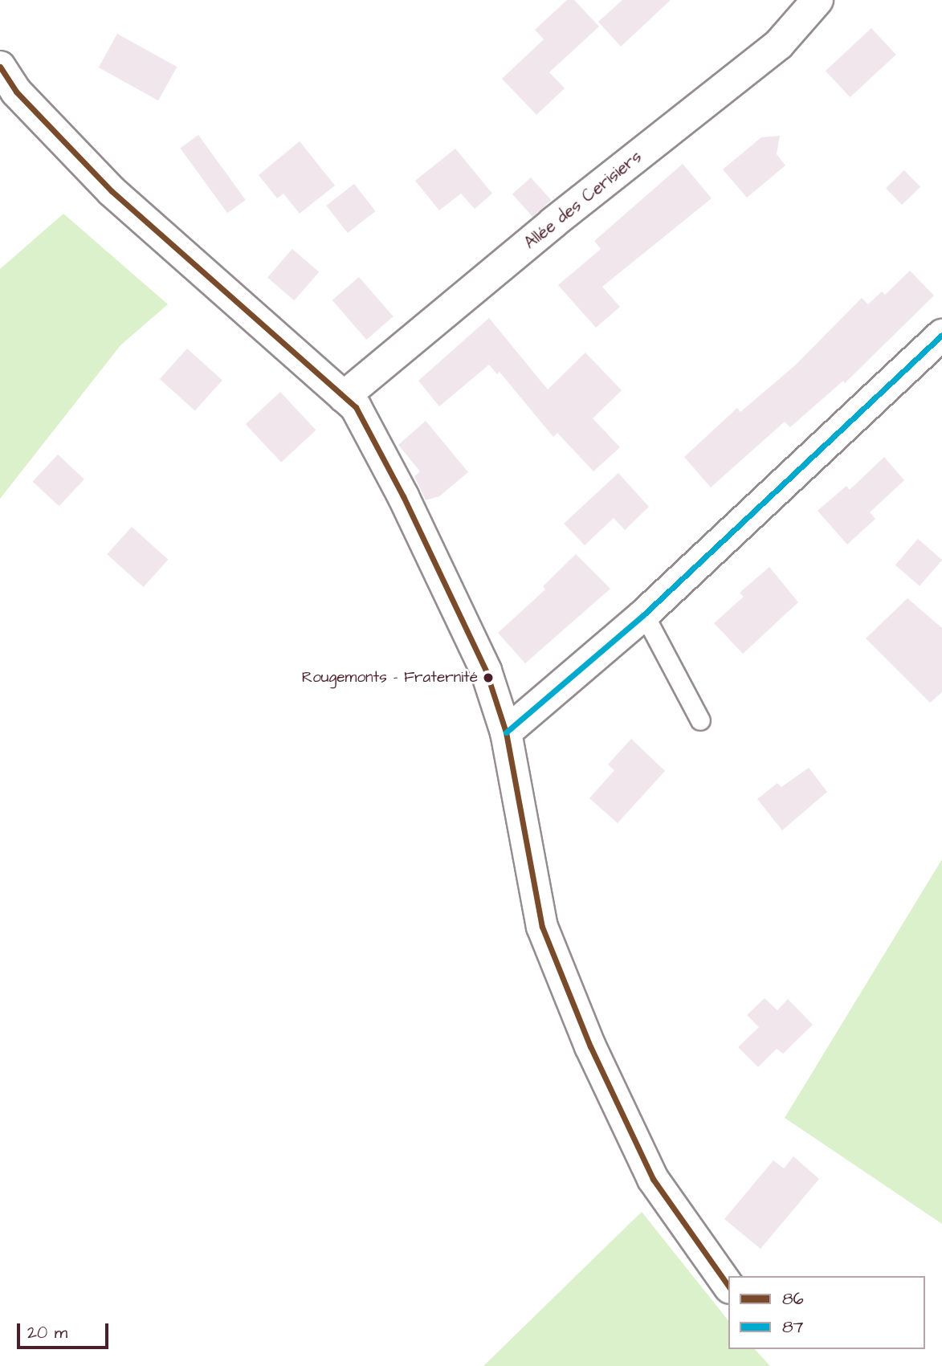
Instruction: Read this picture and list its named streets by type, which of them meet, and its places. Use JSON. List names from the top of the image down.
{
  "streets": {
    "street": ["Allée des Cerisiers"]
  },
  "places": ["Rougemonts - Fraternité"],
  "lines": ["transit line 86", "transit line 87"],
  "legend": ["86", "87"],
  "scale_bar": "20 m"
}
